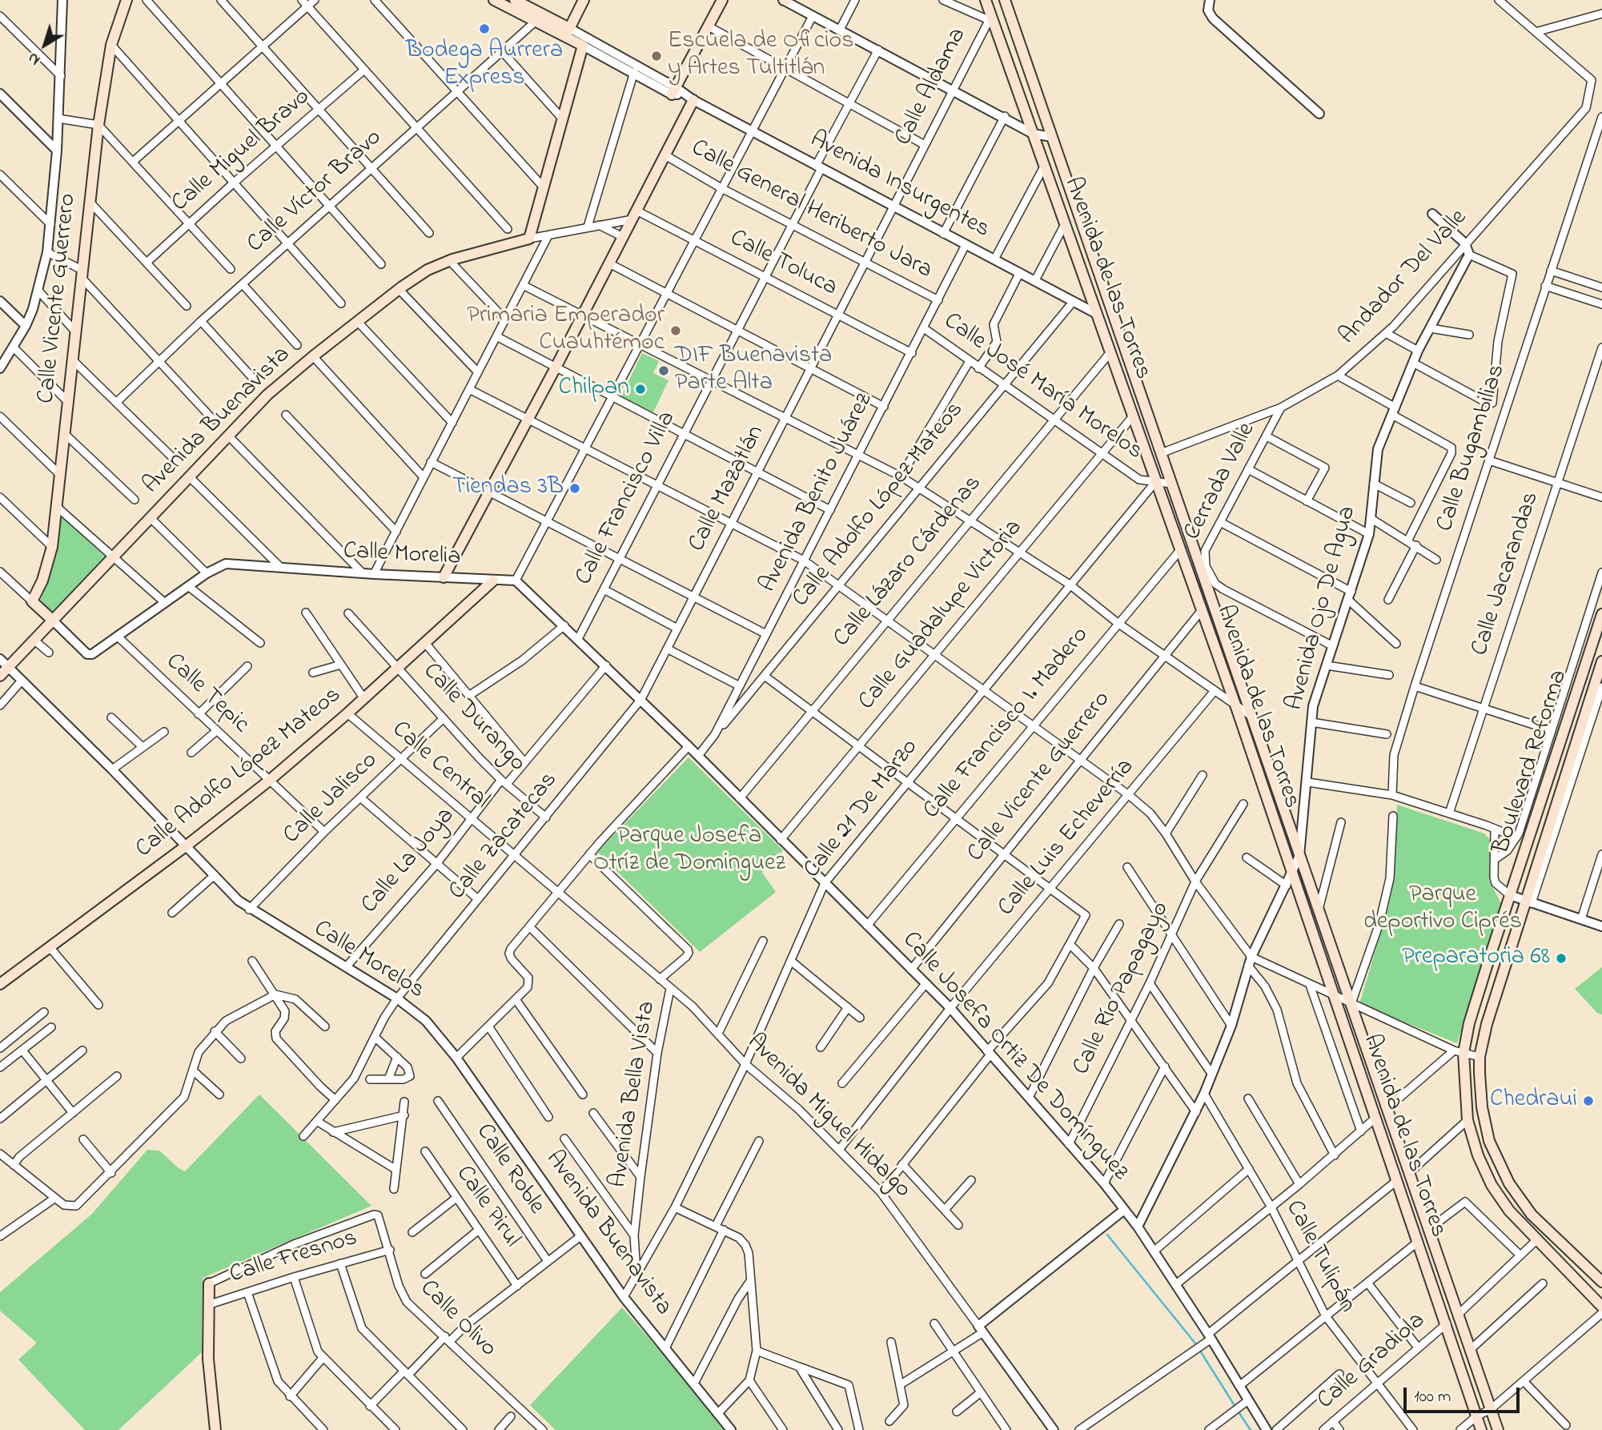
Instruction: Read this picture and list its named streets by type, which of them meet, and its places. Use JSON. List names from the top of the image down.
{
  "streets": {
    "main road": [
      "Avenida Insurgentes",
      "Avenida de las Torres",
      "Calle Vicente Guerrero",
      "Avenida Buenavista",
      "Calle Adolfo López Mateos",
      "Boulevard Reforma"
    ],
    "street": [
      "Calle Aldama",
      "Calle Miguel Bravo",
      "Calle Víctor Bravo",
      "Calle General Heriberto Jara",
      "Calle Toluca",
      "Andador Del Valle",
      "Calle José María Morelos",
      "Calle Bugambilias",
      "Cerrada Valle",
      "Calle Mazatlán",
      "Avenida Benito Juárez",
      "Calle Francisco Villa",
      "Calle Morelia",
      "Calle Lázaro Cárdenas",
      "Calle Jacarandas",
      "Avenida Ojo De Agua",
      "Calle Guadalupe Victoria",
      "Calle Tepic",
      "Calle Durango",
      "Calle Francisco I. Madero",
      "Calle Central",
      "Calle Jalisco",
      "Calle 21 De Marzo",
      "Calle Zacatecas",
      "Calle Luis Echeverría",
      "Calle La Joya",
      "Calle Morelos",
      "Calle Río Papagayo",
      "Calle Josefa Ortiz De Domínguez",
      "Avenida Bella Vista",
      "Avenida Miguel Hidalgo",
      "Calle Roble",
      "Calle Pirul",
      "Calle Tulipán",
      "Calle Fresnos",
      "Calle Olivo",
      "Calle Gradiola"
    ]
  },
  "crossings": [
    ["Calle Aldama", "Avenida Insurgentes"],
    ["Calle Aldama", "Avenida de las Torres"],
    ["Calle Aldama", "Calle Mazatlán"],
    ["Avenida Insurgentes", "Calle Víctor Bravo"],
    ["Avenida Insurgentes", "Avenida de las Torres"],
    ["Avenida Insurgentes", "Calle Mazatlán"],
    ["Avenida Insurgentes", "Avenida Benito Juárez"],
    ["Avenida Insurgentes", "Calle Francisco Villa"],
    ["Avenida Insurgentes", "Calle Adolfo López Mateos"],
    ["Calle General Heriberto Jara", "Calle Mazatlán"],
    ["Calle General Heriberto Jara", "Avenida Benito Juárez"],
    ["Calle General Heriberto Jara", "Calle Francisco Villa"],
    ["Calle Toluca", "Avenida Buenavista"],
    ["Calle Toluca", "Calle Mazatlán"],
    ["Calle Toluca", "Avenida Benito Juárez"],
    ["Calle Toluca", "Calle Francisco Villa"],
    ["Andador Del Valle", "Avenida de las Torres"],
    ["Andador Del Valle", "Cerrada Valle"],
    ["Avenida de las Torres", "Calle Vicente Guerrero"],
    ["Avenida de las Torres", "Calle José María Morelos"],
    ["Avenida de las Torres", "Calle Lázaro Cárdenas"],
    ["Avenida de las Torres", "Avenida Ojo De Agua"],
    ["Avenida de las Torres", "Calle Guadalupe Victoria"],
    ["Avenida de las Torres", "Calle Francisco I. Madero"],
    ["Avenida de las Torres", "Calle 21 De Marzo"],
    ["Avenida de las Torres", "Calle Gradiola"],
    ["Calle Vicente Guerrero", "Calle Josefa Ortiz De Domínguez"],
    ["Calle José María Morelos", "Avenida Benito Juárez"],
    ["Calle José María Morelos", "Calle Adolfo López Mateos"],
    ["Calle José María Morelos", "Calle Lázaro Cárdenas"],
    ["Calle José María Morelos", "Calle Guadalupe Victoria"],
    ["Calle José María Morelos", "Calle 21 De Marzo"],
    ["Avenida Buenavista", "Calle 21 De Marzo"],
    ["Avenida Buenavista", "Calle Morelos"],
    ["Cerrada Valle", "Avenida Ojo De Agua"],
    ["Calle Mazatlán", "Calle Zacatecas"],
    ["Avenida Benito Juárez", "Calle Adolfo López Mateos"],
    ["Avenida Benito Juárez", "Calle Josefa Ortiz De Domínguez"],
    ["Calle Adolfo López Mateos", "Calle Morelia"],
    ["Calle Adolfo López Mateos", "Calle Tepic"],
    ["Calle Adolfo López Mateos", "Calle Durango"],
    ["Calle Adolfo López Mateos", "Calle Central"],
    ["Calle Adolfo López Mateos", "Calle Morelos"],
    ["Calle Lázaro Cárdenas", "Calle Josefa Ortiz De Domínguez"],
    ["Avenida Ojo De Agua", "Calle Josefa Ortiz De Domínguez"],
    ["Avenida Ojo De Agua", "Calle Tulipán"],
    ["Calle Guadalupe Victoria", "Calle Josefa Ortiz De Domínguez"],
    ["Calle Tepic", "Calle Jalisco"],
    ["Calle Durango", "Calle Jalisco"],
    ["Calle Durango", "Calle Zacatecas"],
    ["Calle Durango", "Calle La Joya"],
    ["Calle Francisco I. Madero", "Calle Josefa Ortiz De Domínguez"],
    ["Boulevard Reforma", "Calle Gradiola"],
    ["Calle Central", "Calle Jalisco"],
    ["Calle Central", "Calle Zacatecas"],
    ["Calle Central", "Calle La Joya"],
    ["Calle Central", "Avenida Miguel Hidalgo"],
    ["Calle Jalisco", "Calle Morelos"],
    ["Calle 21 De Marzo", "Calle Josefa Ortiz De Domínguez"],
    ["Calle 21 De Marzo", "Avenida Bella Vista"],
    ["Calle 21 De Marzo", "Avenida Miguel Hidalgo"],
    ["Calle Zacatecas", "Calle Morelos"],
    ["Calle Luis Echeverría", "Calle Josefa Ortiz De Domínguez"],
    ["Calle Luis Echeverría", "Avenida Miguel Hidalgo"],
    ["Calle La Joya", "Calle Morelos"],
    ["Calle Río Papagayo", "Calle Josefa Ortiz De Domínguez"],
    ["Avenida Bella Vista", "Avenida Miguel Hidalgo"],
    ["Calle Tulipán", "Calle Gradiola"],
    ["Calle Fresnos", "Calle Olivo"]
  ],
  "parks": ["Parque Josefa Otríz de Dominguez", "Parque deportivo Ciprés"],
  "places": [
    "Bodega Aurrera Express",
    "Escuela de Oficios y Artes Tultitlán",
    "Primaria Emperador Cuauhtémoc",
    "DIF Buenavista Parte Alta",
    "Chilpan",
    "Tiendas 3B",
    "Preparatoria 68",
    "Chedraui"
  ],
  "scale_bar": "100 m",
  "north": "bottom left"
}
